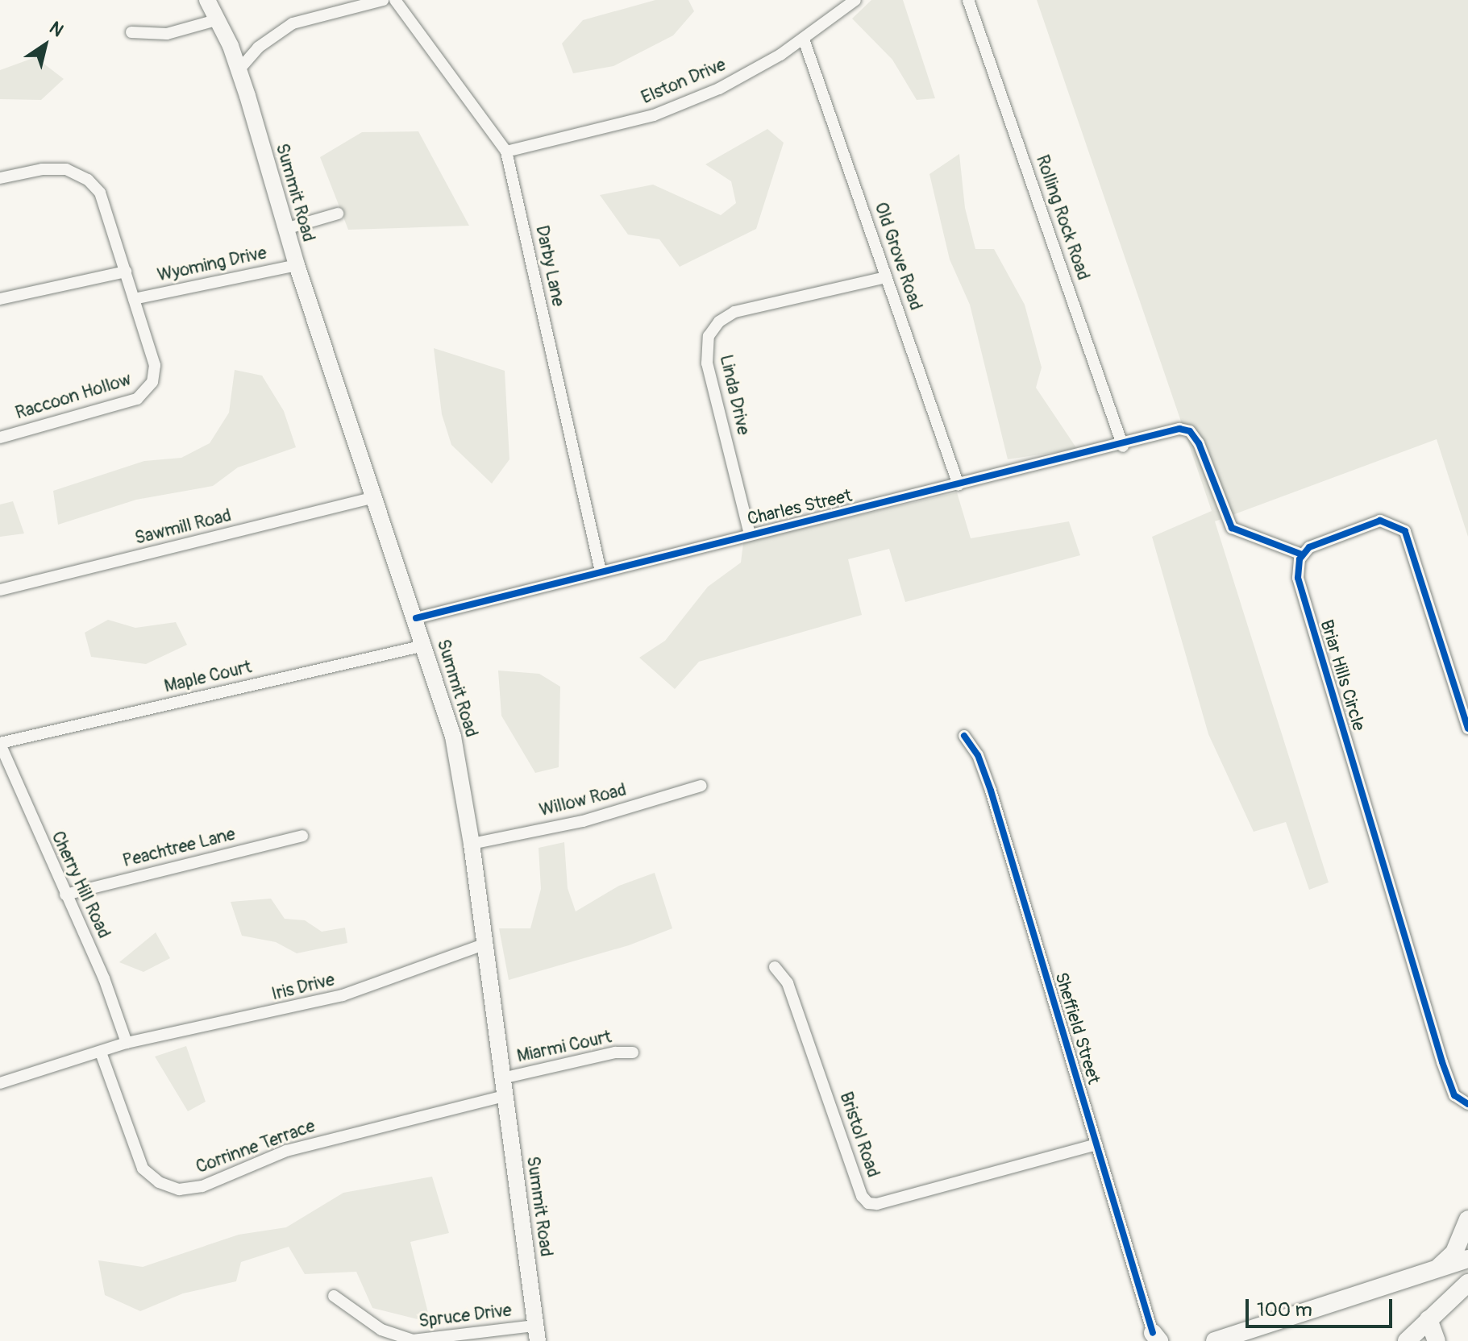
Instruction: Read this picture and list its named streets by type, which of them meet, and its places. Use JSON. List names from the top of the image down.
{
  "streets": {
    "main road": ["Summit Road"],
    "street": [
      "Elston Drive",
      "Rolling Rock Road",
      "Old Grove Road",
      "Wyoming Drive",
      "Darby Lane",
      "Linda Drive",
      "Raccoon Hollow",
      "Charles Street",
      "Sawmill Road",
      "Briar Hills Circle",
      "Maple Court",
      "Willow Road",
      "Peachtree Lane",
      "Cherry Hill Road",
      "Iris Drive",
      "Sheffield Street",
      "Miarmi Court",
      "Bristol Road",
      "Corrinne Terrace",
      "Spruce Drive"
    ]
  },
  "crossings": [
    ["Elston Drive", "Old Grove Road"],
    ["Elston Drive", "Darby Lane"],
    ["Summit Road", "Wyoming Drive"],
    ["Summit Road", "Charles Street"],
    ["Summit Road", "Sawmill Road"],
    ["Summit Road", "Maple Court"],
    ["Summit Road", "Willow Road"],
    ["Summit Road", "Iris Drive"],
    ["Summit Road", "Miarmi Court"],
    ["Summit Road", "Corrinne Terrace"],
    ["Summit Road", "Spruce Drive"],
    ["Rolling Rock Road", "Charles Street"],
    ["Old Grove Road", "Linda Drive"],
    ["Old Grove Road", "Charles Street"],
    ["Wyoming Drive", "Raccoon Hollow"],
    ["Darby Lane", "Charles Street"],
    ["Linda Drive", "Charles Street"],
    ["Charles Street", "Briar Hills Circle"],
    ["Maple Court", "Cherry Hill Road"],
    ["Peachtree Lane", "Cherry Hill Road"],
    ["Cherry Hill Road", "Iris Drive"],
    ["Iris Drive", "Corrinne Terrace"],
    ["Sheffield Street", "Bristol Road"]
  ],
  "scale_bar": "100 m",
  "north": "top right"
}
